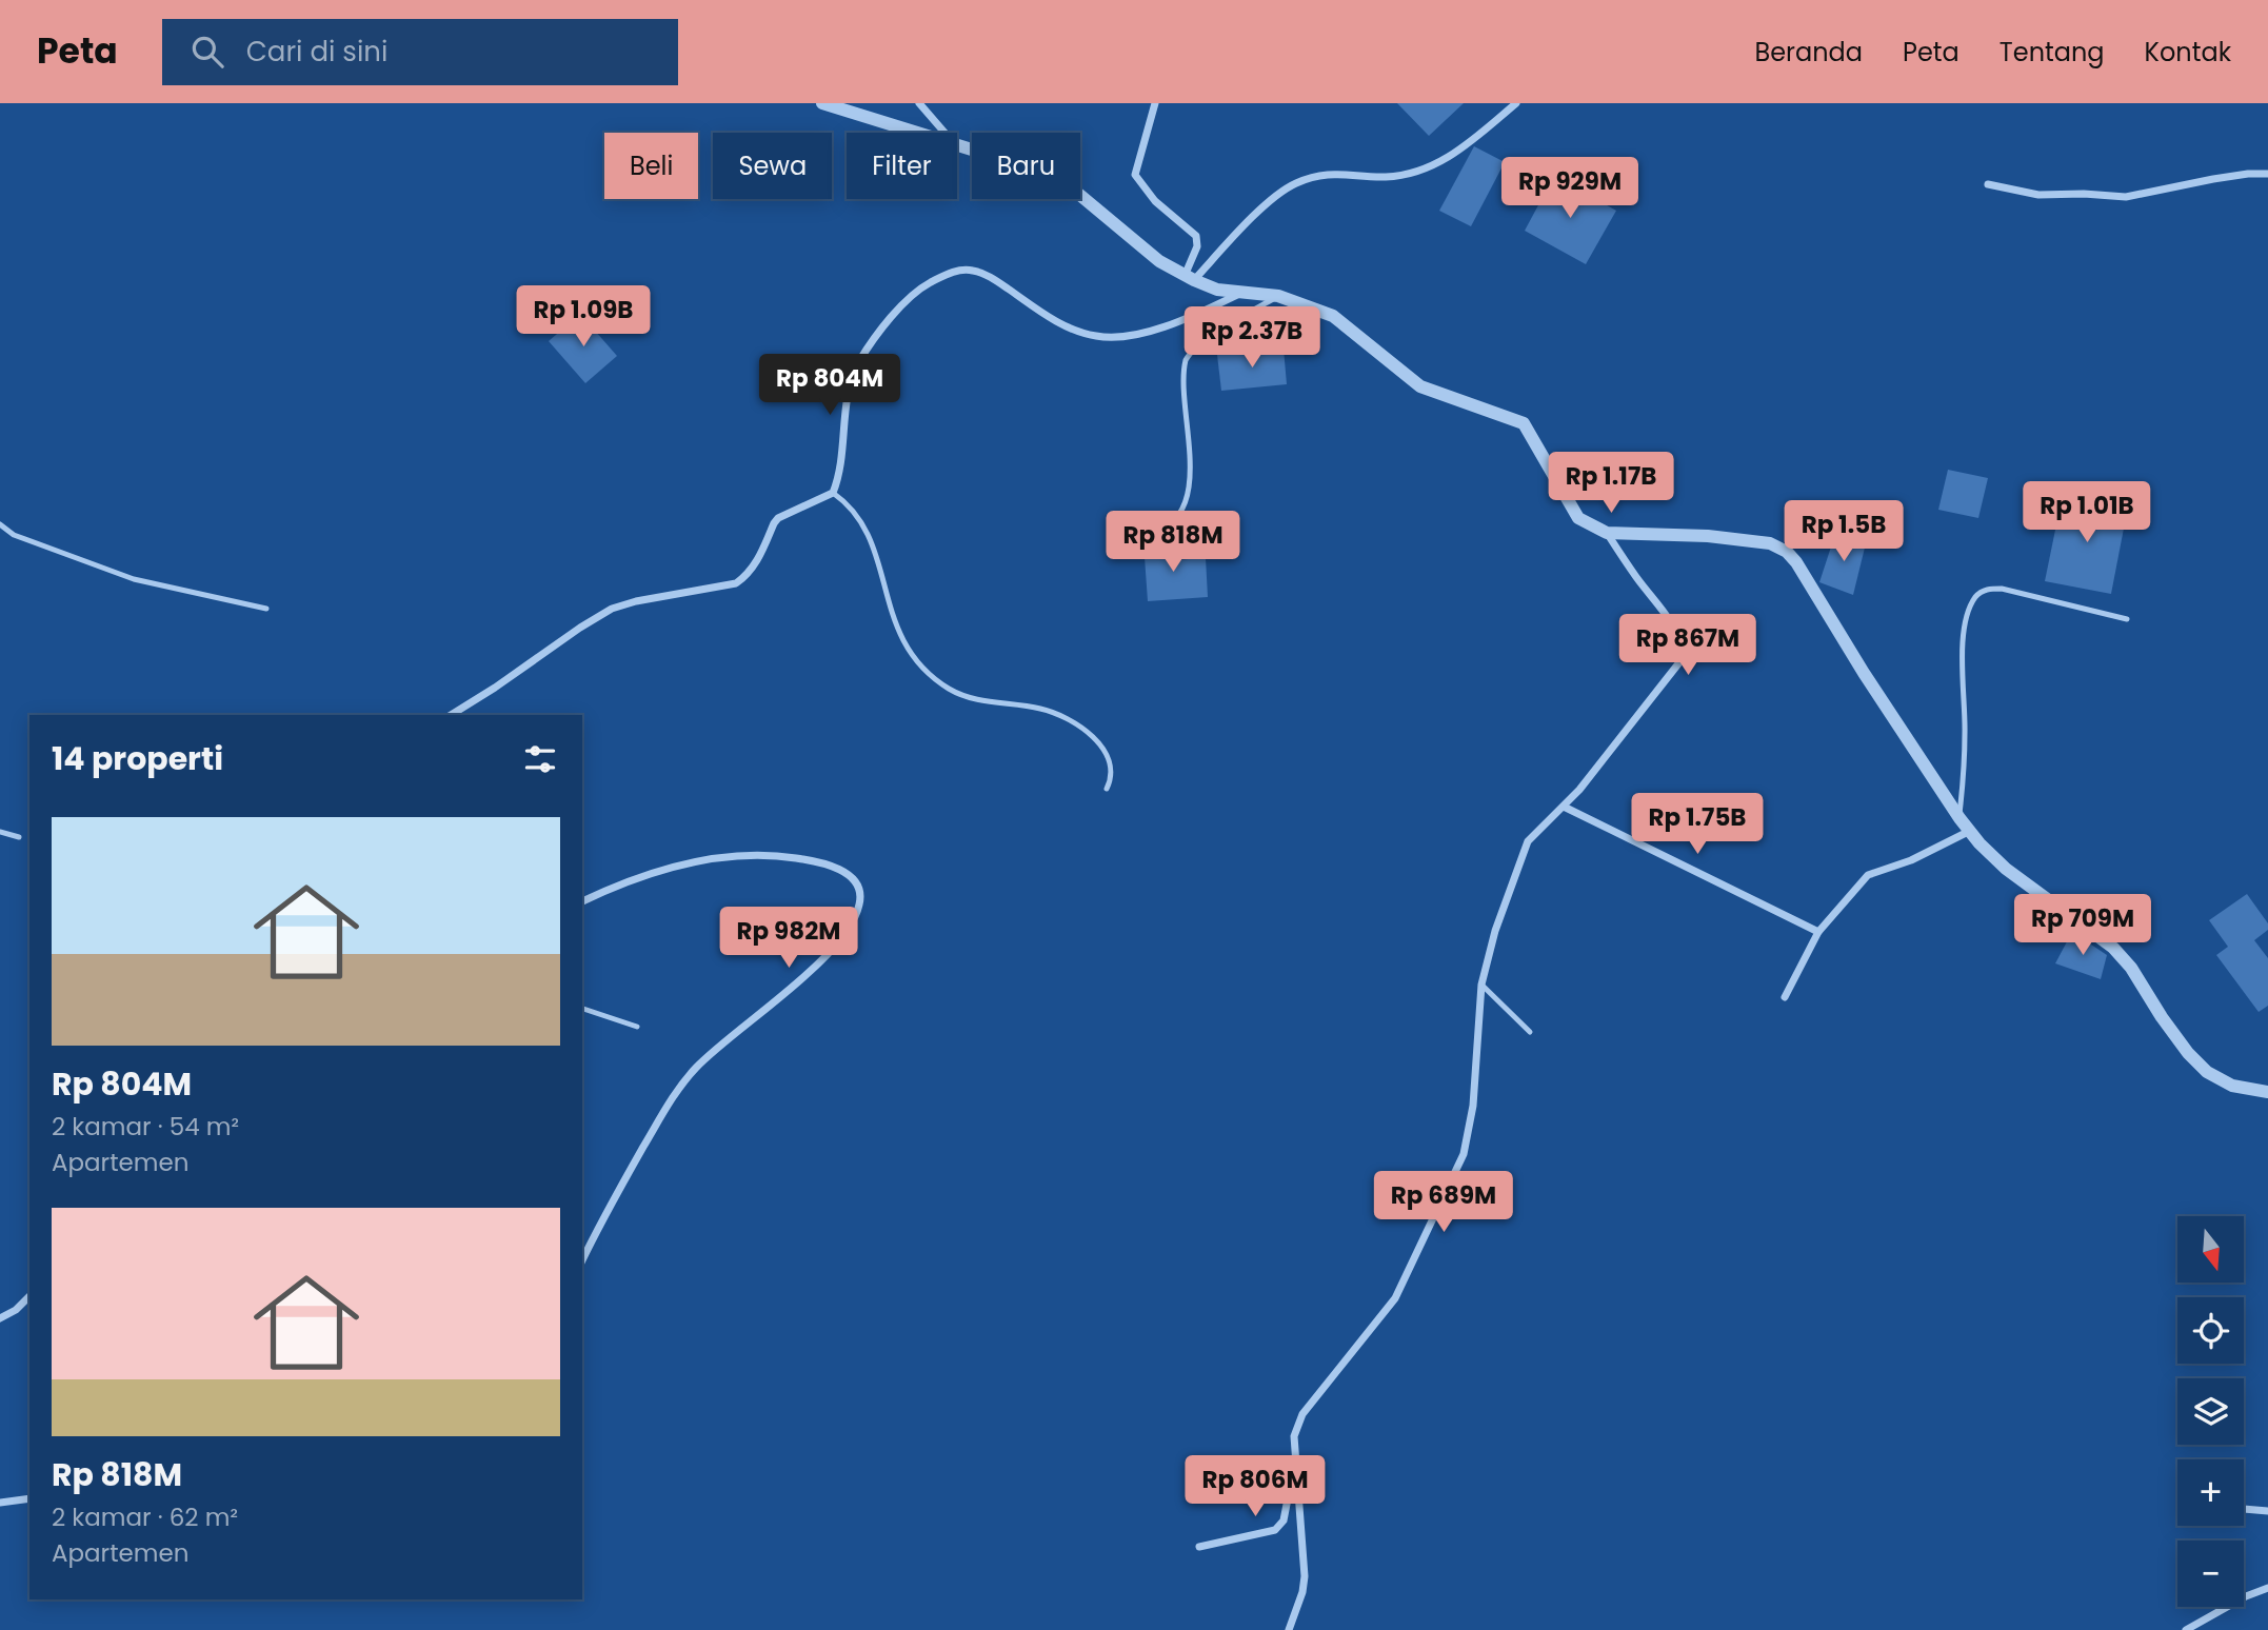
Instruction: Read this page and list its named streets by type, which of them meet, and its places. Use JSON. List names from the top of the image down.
{
  "north": "bottom",
  "page": {
    "header": "Peta",
    "search": "Cari di sini",
    "nav": [
      "Beranda",
      "Peta",
      "Tentang",
      "Kontak"
    ],
    "chip": [
      "Beli",
      "Sewa",
      "Filter",
      "Baru"
    ],
    "price": [
      "Rp 929M",
      "Rp 1.09B",
      "Rp 2.37B",
      "Rp 804M",
      "Rp 1.17B",
      "Rp 1.01B",
      "Rp 1.5B",
      "Rp 818M",
      "Rp 867M",
      "Rp 1.75B",
      "Rp 709M",
      "Rp 982M",
      "Rp 689M",
      "Rp 806M"
    ],
    "heading": "14 properti",
    "list": [
      {
        "name": "Rp 804M",
        "note": "2 kamar · 54 m² · Apartemen"
      },
      {
        "name": "Rp 818M",
        "note": "2 kamar · 62 m² · Apartemen"
      }
    ],
    "map_buttons": ["+", "−"]
  }
}
